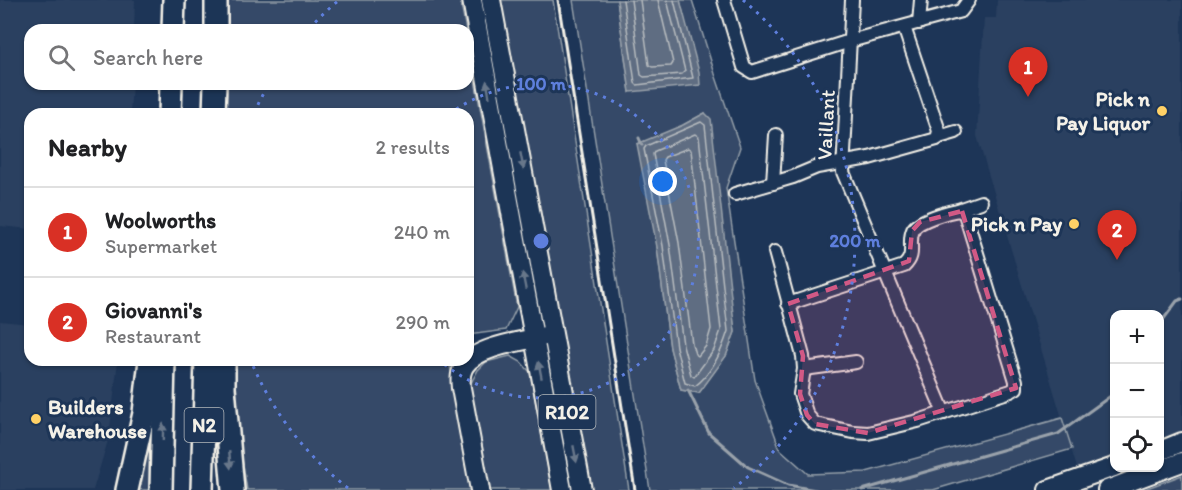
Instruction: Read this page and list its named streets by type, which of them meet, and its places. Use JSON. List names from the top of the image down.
{
  "streets": {
    "highway": ["N2"],
    "main road": ["R102"],
    "street": ["Vaillant"]
  },
  "places": ["Pick n Pay Liquor", "Pick n Pay", "Builders Warehouse"],
  "page": {
    "search": "Search here",
    "pins": ["1", "2"],
    "heading": ["Nearby", "2 results"],
    "list": [
      {
        "mark": "1",
        "name": "Woolworths",
        "note": "Supermarket",
        "value": "240 m"
      },
      {
        "mark": "2",
        "name": "Giovanni's",
        "note": "Restaurant",
        "value": "290 m"
      }
    ],
    "map_buttons": ["+", "−"]
  },
  "rings": ["100 m", "200 m"]
}
